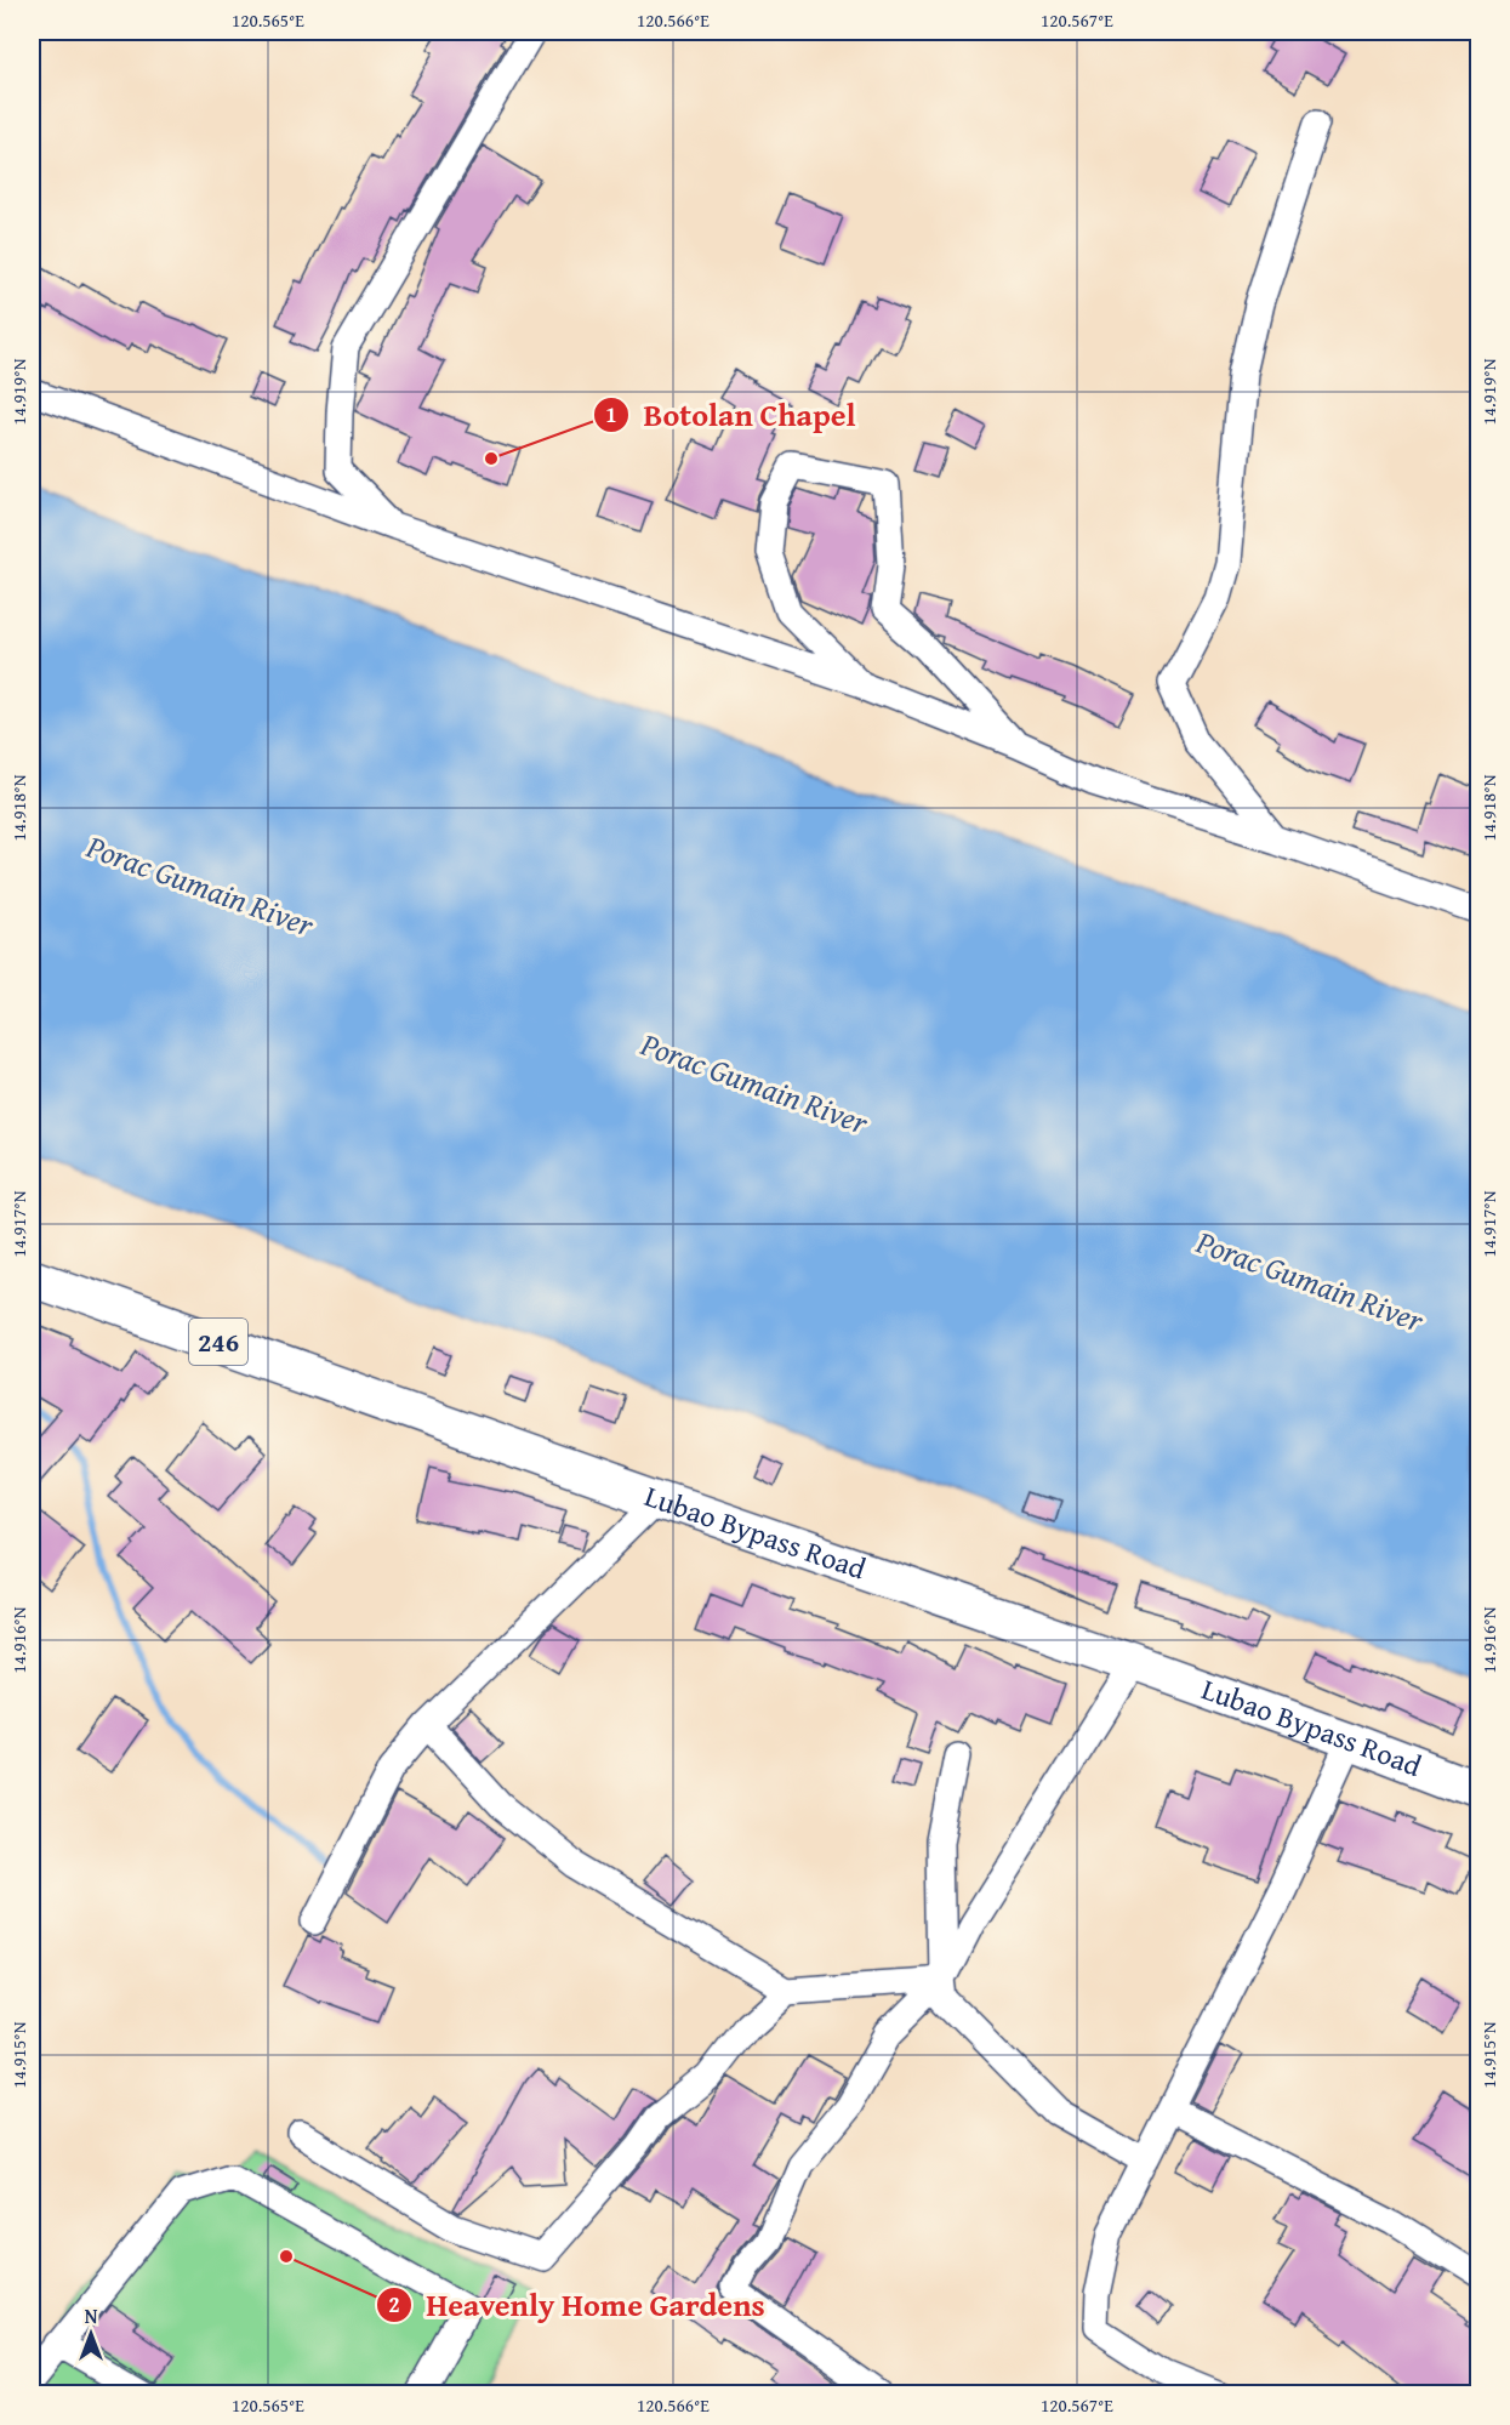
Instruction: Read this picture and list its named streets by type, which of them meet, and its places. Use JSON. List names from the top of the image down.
{
  "streets": {
    "highway": ["246", "Lubao Bypass Road"]
  },
  "water": ["Porac Gumain River"],
  "places": ["Botolan Chapel", "Heavenly Home Gardens"],
  "north": "top",
  "coordinates": [
    "120.565°E",
    "120.566°E",
    "120.567°E",
    "14.919°N",
    "14.918°N",
    "14.917°N",
    "14.916°N",
    "14.915°N"
  ]
}
